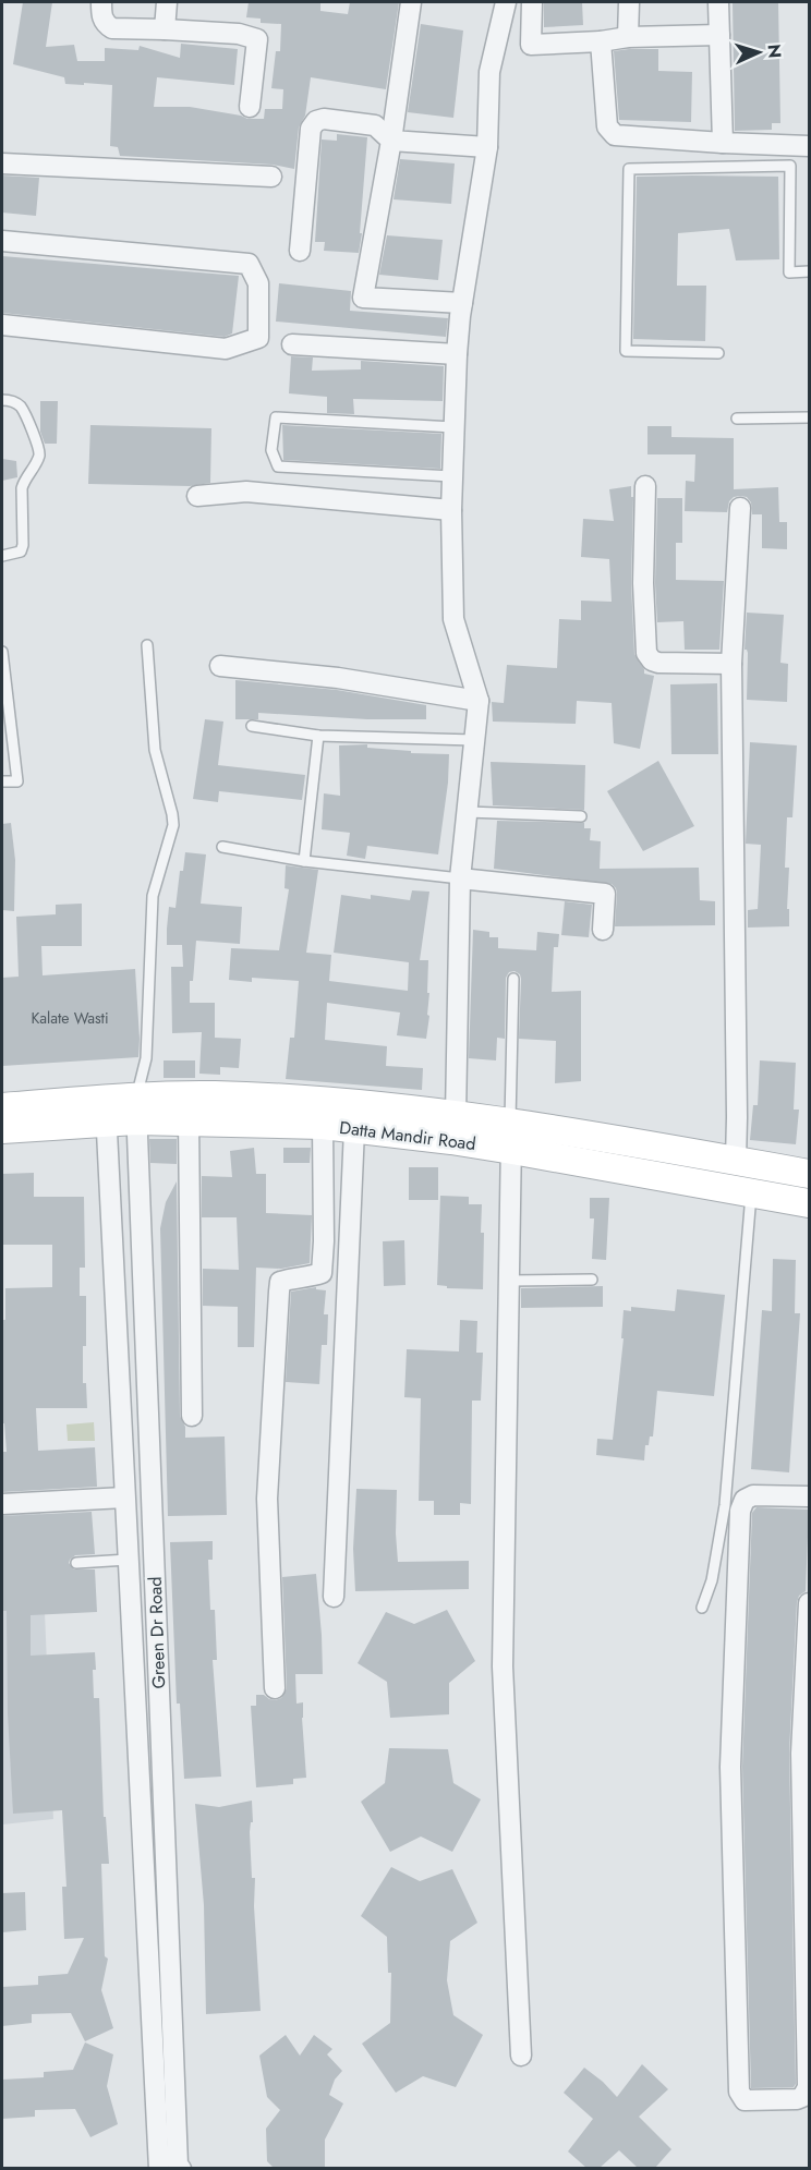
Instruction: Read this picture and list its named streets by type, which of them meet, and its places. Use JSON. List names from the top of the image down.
{
  "streets": {
    "main road": ["Datta Mandir Road"],
    "street": ["Green Dr Road"]
  },
  "crossings": [
    ["Datta Mandir Road", "Green Dr Road"]
  ],
  "house_numbers": ["Kalate Wasti"],
  "north": "right"
}
